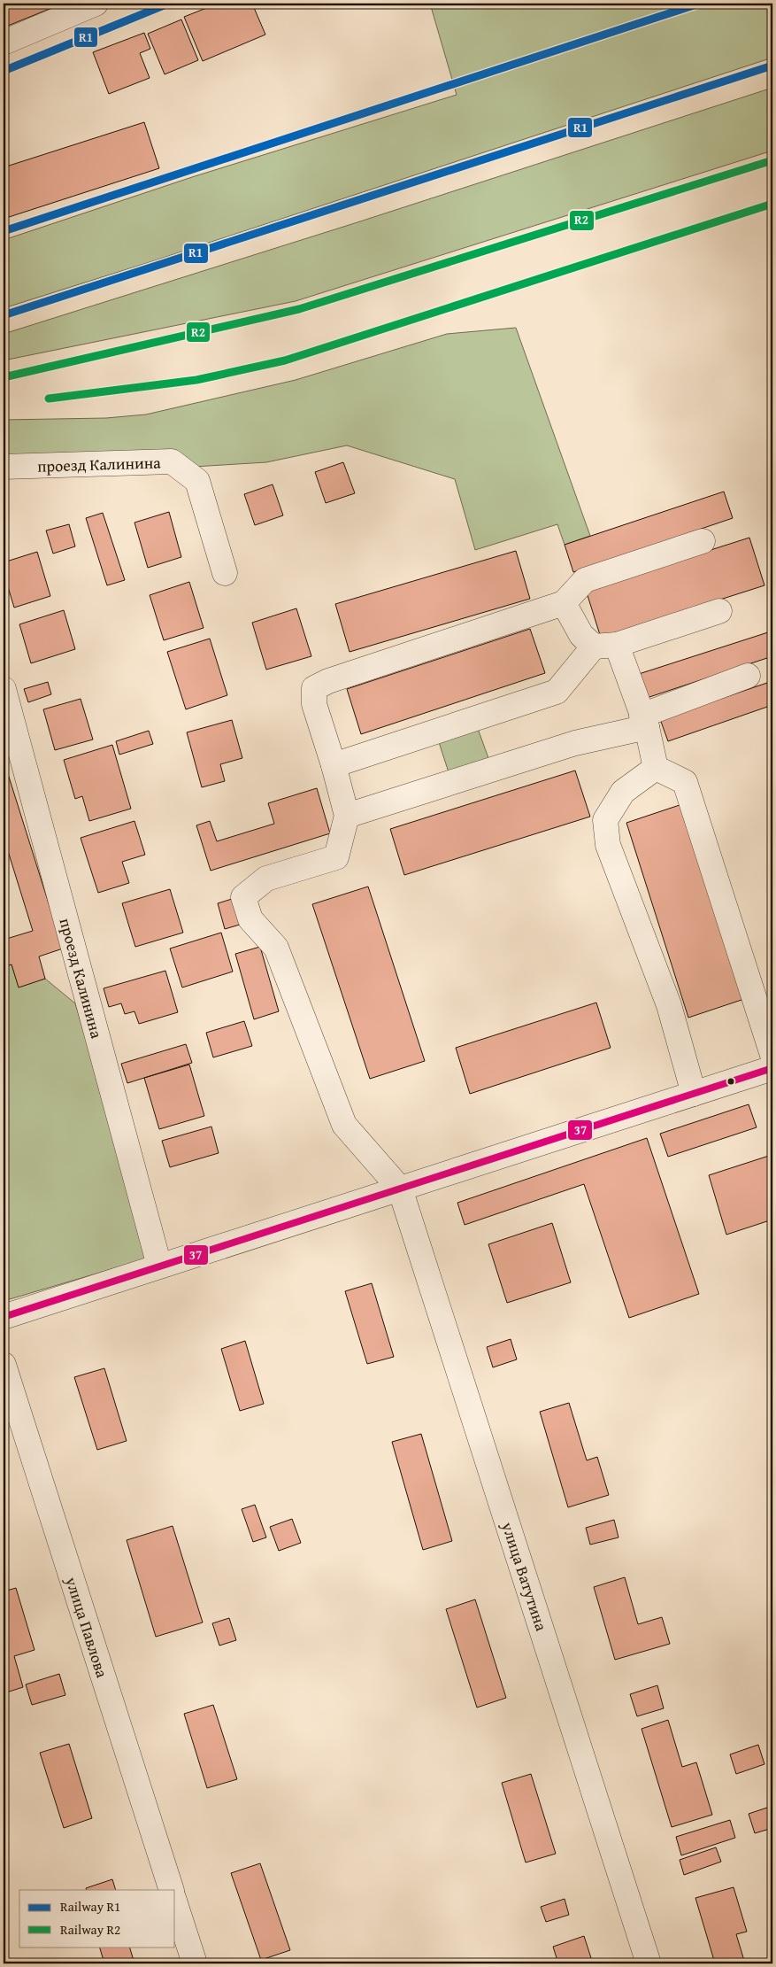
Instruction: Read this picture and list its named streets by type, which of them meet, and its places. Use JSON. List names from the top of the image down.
{
  "streets": {
    "street": ["проезд Калинина", "улица Ватутина", "улица Павлова"]
  },
  "lines": ["rail line R1", "rail line R2", "transit line 37"],
  "legend": ["Railway R1", "Railway R2"]
}
